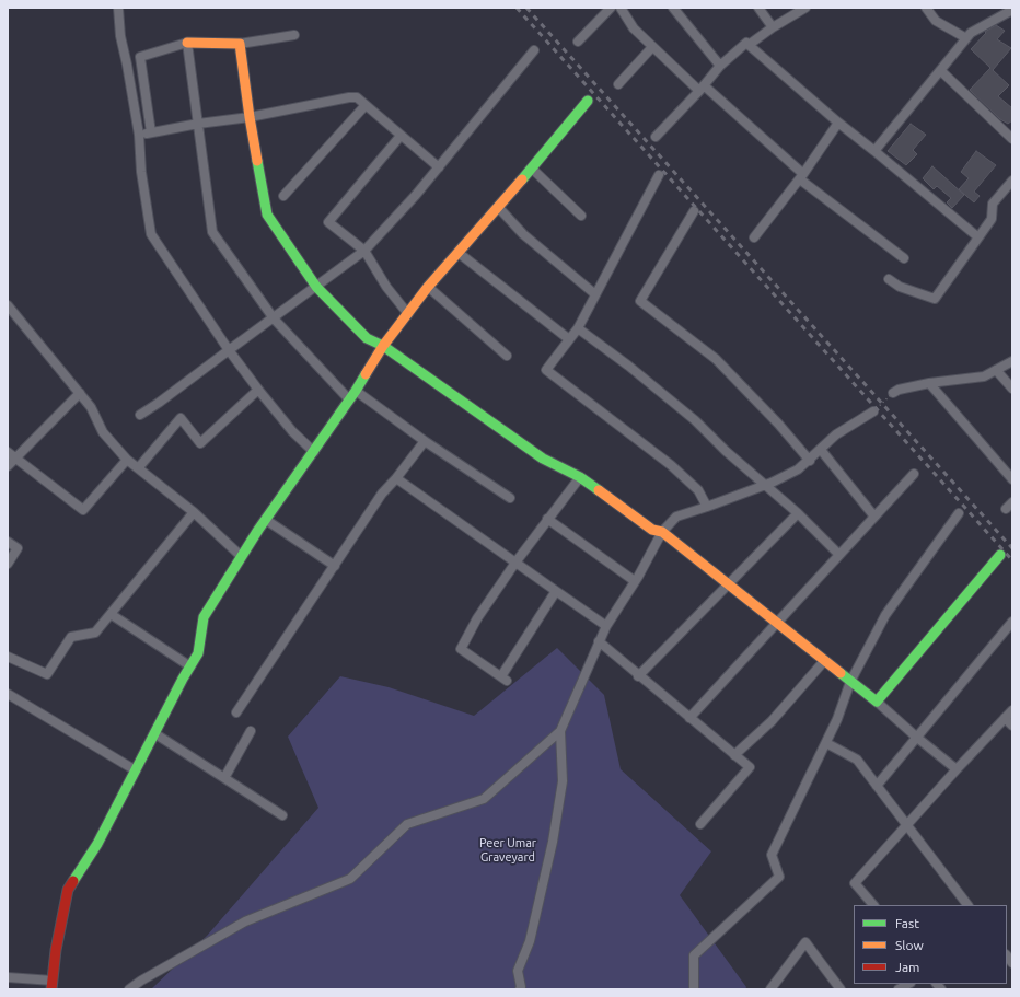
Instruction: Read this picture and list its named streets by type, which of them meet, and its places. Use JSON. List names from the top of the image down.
{
  "parks": ["Peer Umar Graveyard"],
  "legend": ["Fast", "Slow", "Jam"]
}
